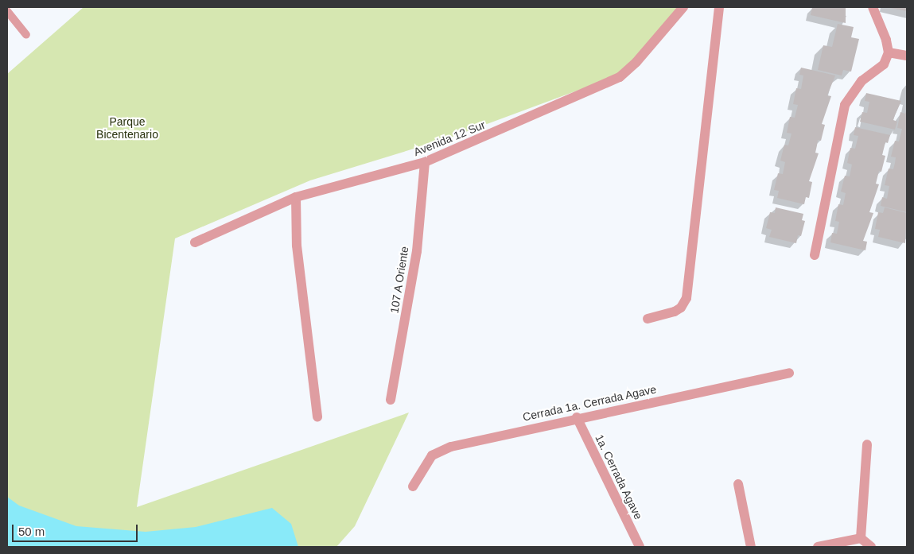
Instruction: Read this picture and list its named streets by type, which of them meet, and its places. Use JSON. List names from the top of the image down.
{
  "streets": {
    "street": [
      "Avenida 12 Sur",
      "107 A Oriente",
      "Cerrada 1a. Cerrada Agave",
      "1a. Cerrada Agave"
    ]
  },
  "crossings": [
    ["Avenida 12 Sur", "107 A Oriente"],
    ["Cerrada 1a. Cerrada Agave", "1a. Cerrada Agave"]
  ],
  "parks": ["Parque Bicentenario"],
  "scale_bar": "50 m"
}
